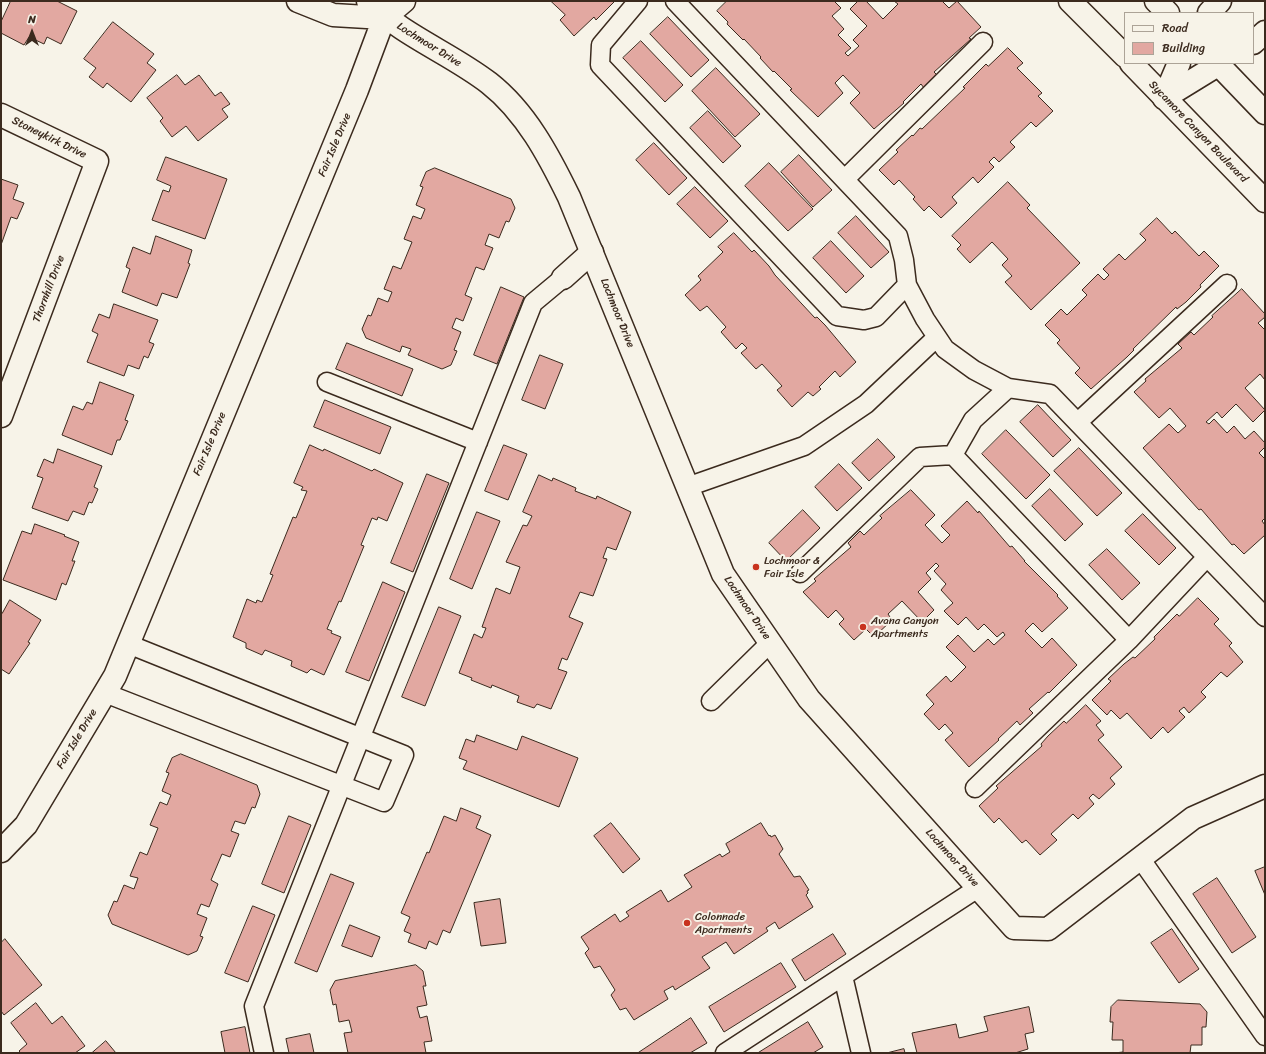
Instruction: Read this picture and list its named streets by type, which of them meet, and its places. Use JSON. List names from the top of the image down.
{
  "streets": {
    "main road": [
      "Lochmoor Drive",
      "Sycamore Canyon Boulevard",
      "Stoneykirk Drive",
      "Fair Isle Drive",
      "Thornhill Drive"
    ]
  },
  "crossings": [
    ["Lochmoor Drive", "Fair Isle Drive"],
    ["Stoneykirk Drive", "Thornhill Drive"]
  ],
  "places": ["Lochmoor & Fair Isle", "Avana Canyon Apartments", "Colonnade Apartments"],
  "legend": ["Road", "Building"],
  "north": "top"
}
